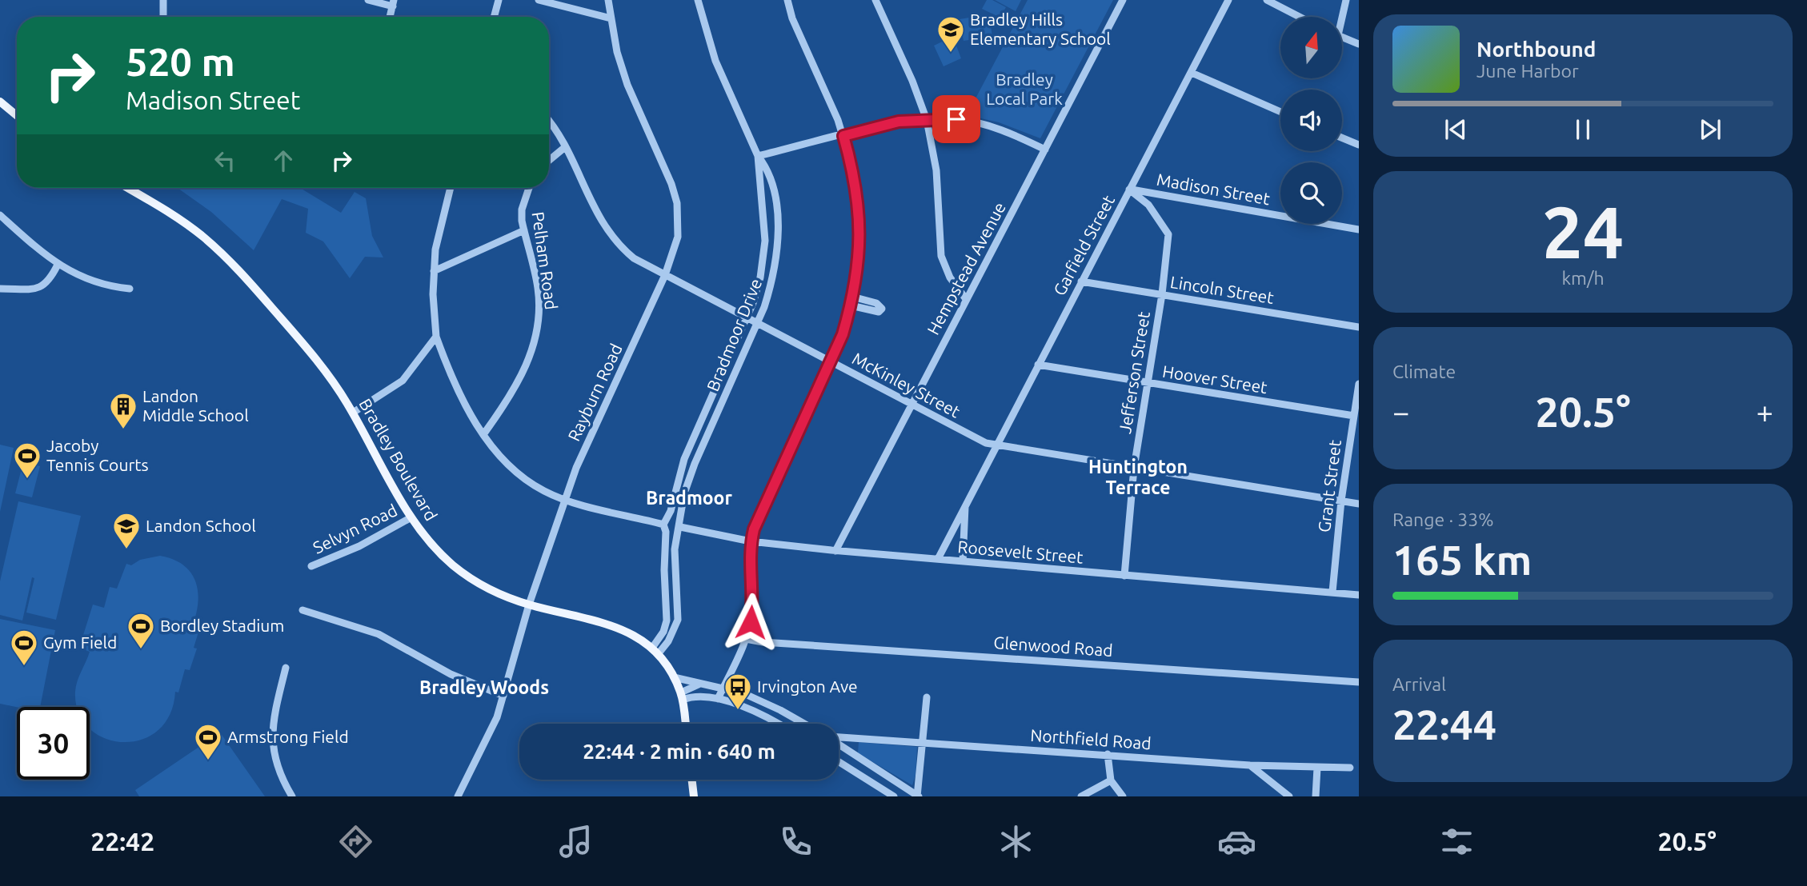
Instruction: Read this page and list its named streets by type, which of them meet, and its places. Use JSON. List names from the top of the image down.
{
  "streets": {
    "main road": ["Bradley Boulevard"],
    "street": [
      "Madison Street",
      "Garfield Street",
      "Pelham Road",
      "Hempstead Avenue",
      "Lincoln Street",
      "Bradmoor Drive",
      "Jefferson Street",
      "Hoover Street",
      "McKinley Street",
      "Rayburn Road",
      "Grant Street",
      "Selvyn Road",
      "Roosevelt Street",
      "Glenwood Road",
      "Northfield Road"
    ]
  },
  "crossings": [
    ["Madison Street", "Garfield Street"],
    ["Madison Street", "Jefferson Street"],
    ["Garfield Street", "Lincoln Street"],
    ["Garfield Street", "Jefferson Street"],
    ["Garfield Street", "Hoover Street"],
    ["Garfield Street", "McKinley Street"],
    ["Garfield Street", "Roosevelt Street"],
    ["Hempstead Avenue", "McKinley Street"],
    ["Hempstead Avenue", "Roosevelt Street"],
    ["Lincoln Street", "Jefferson Street"],
    ["Bradmoor Drive", "McKinley Street"],
    ["Bradmoor Drive", "Bradley Boulevard"],
    ["Bradmoor Drive", "Roosevelt Street"],
    ["Jefferson Street", "Hoover Street"],
    ["Jefferson Street", "McKinley Street"],
    ["Jefferson Street", "Roosevelt Street"],
    ["Hoover Street", "Grant Street"],
    ["McKinley Street", "Rayburn Road"],
    ["McKinley Street", "Grant Street"],
    ["Rayburn Road", "Bradley Boulevard"],
    ["Bradley Boulevard", "Selvyn Road"],
    ["Grant Street", "Roosevelt Street"]
  ],
  "districts": ["Huntington Terrace", "Bradmoor", "Bradley Woods"],
  "parks": ["Bradley Local Park"],
  "places": {
    "school or university": ["Bradley Hills Elementary School", "Landon School"],
    "building": ["Landon Middle School"],
    "sports": [
      "Jacoby Tennis Courts",
      "Bordley Stadium",
      "Gym Field",
      "Armstrong Field"
    ],
    "bus stop": ["Irvington Ave"]
  },
  "north": "top",
  "page": {
    "turn": ["520 m", "Madison Street"],
    "song": ["Northbound", "June Harbor"],
    "tile": [
      ["24", "km/h"],
      "Climate",
      ["Range · 33%", "165 km"],
      ["Arrival", "22:44"]
    ],
    "heat": ["−", "20.5°", "+"],
    "limit": "30",
    "trip": "22:44 · 2 min · 640 m",
    "tabs": ["22:42", "20.5°"]
  }
}
